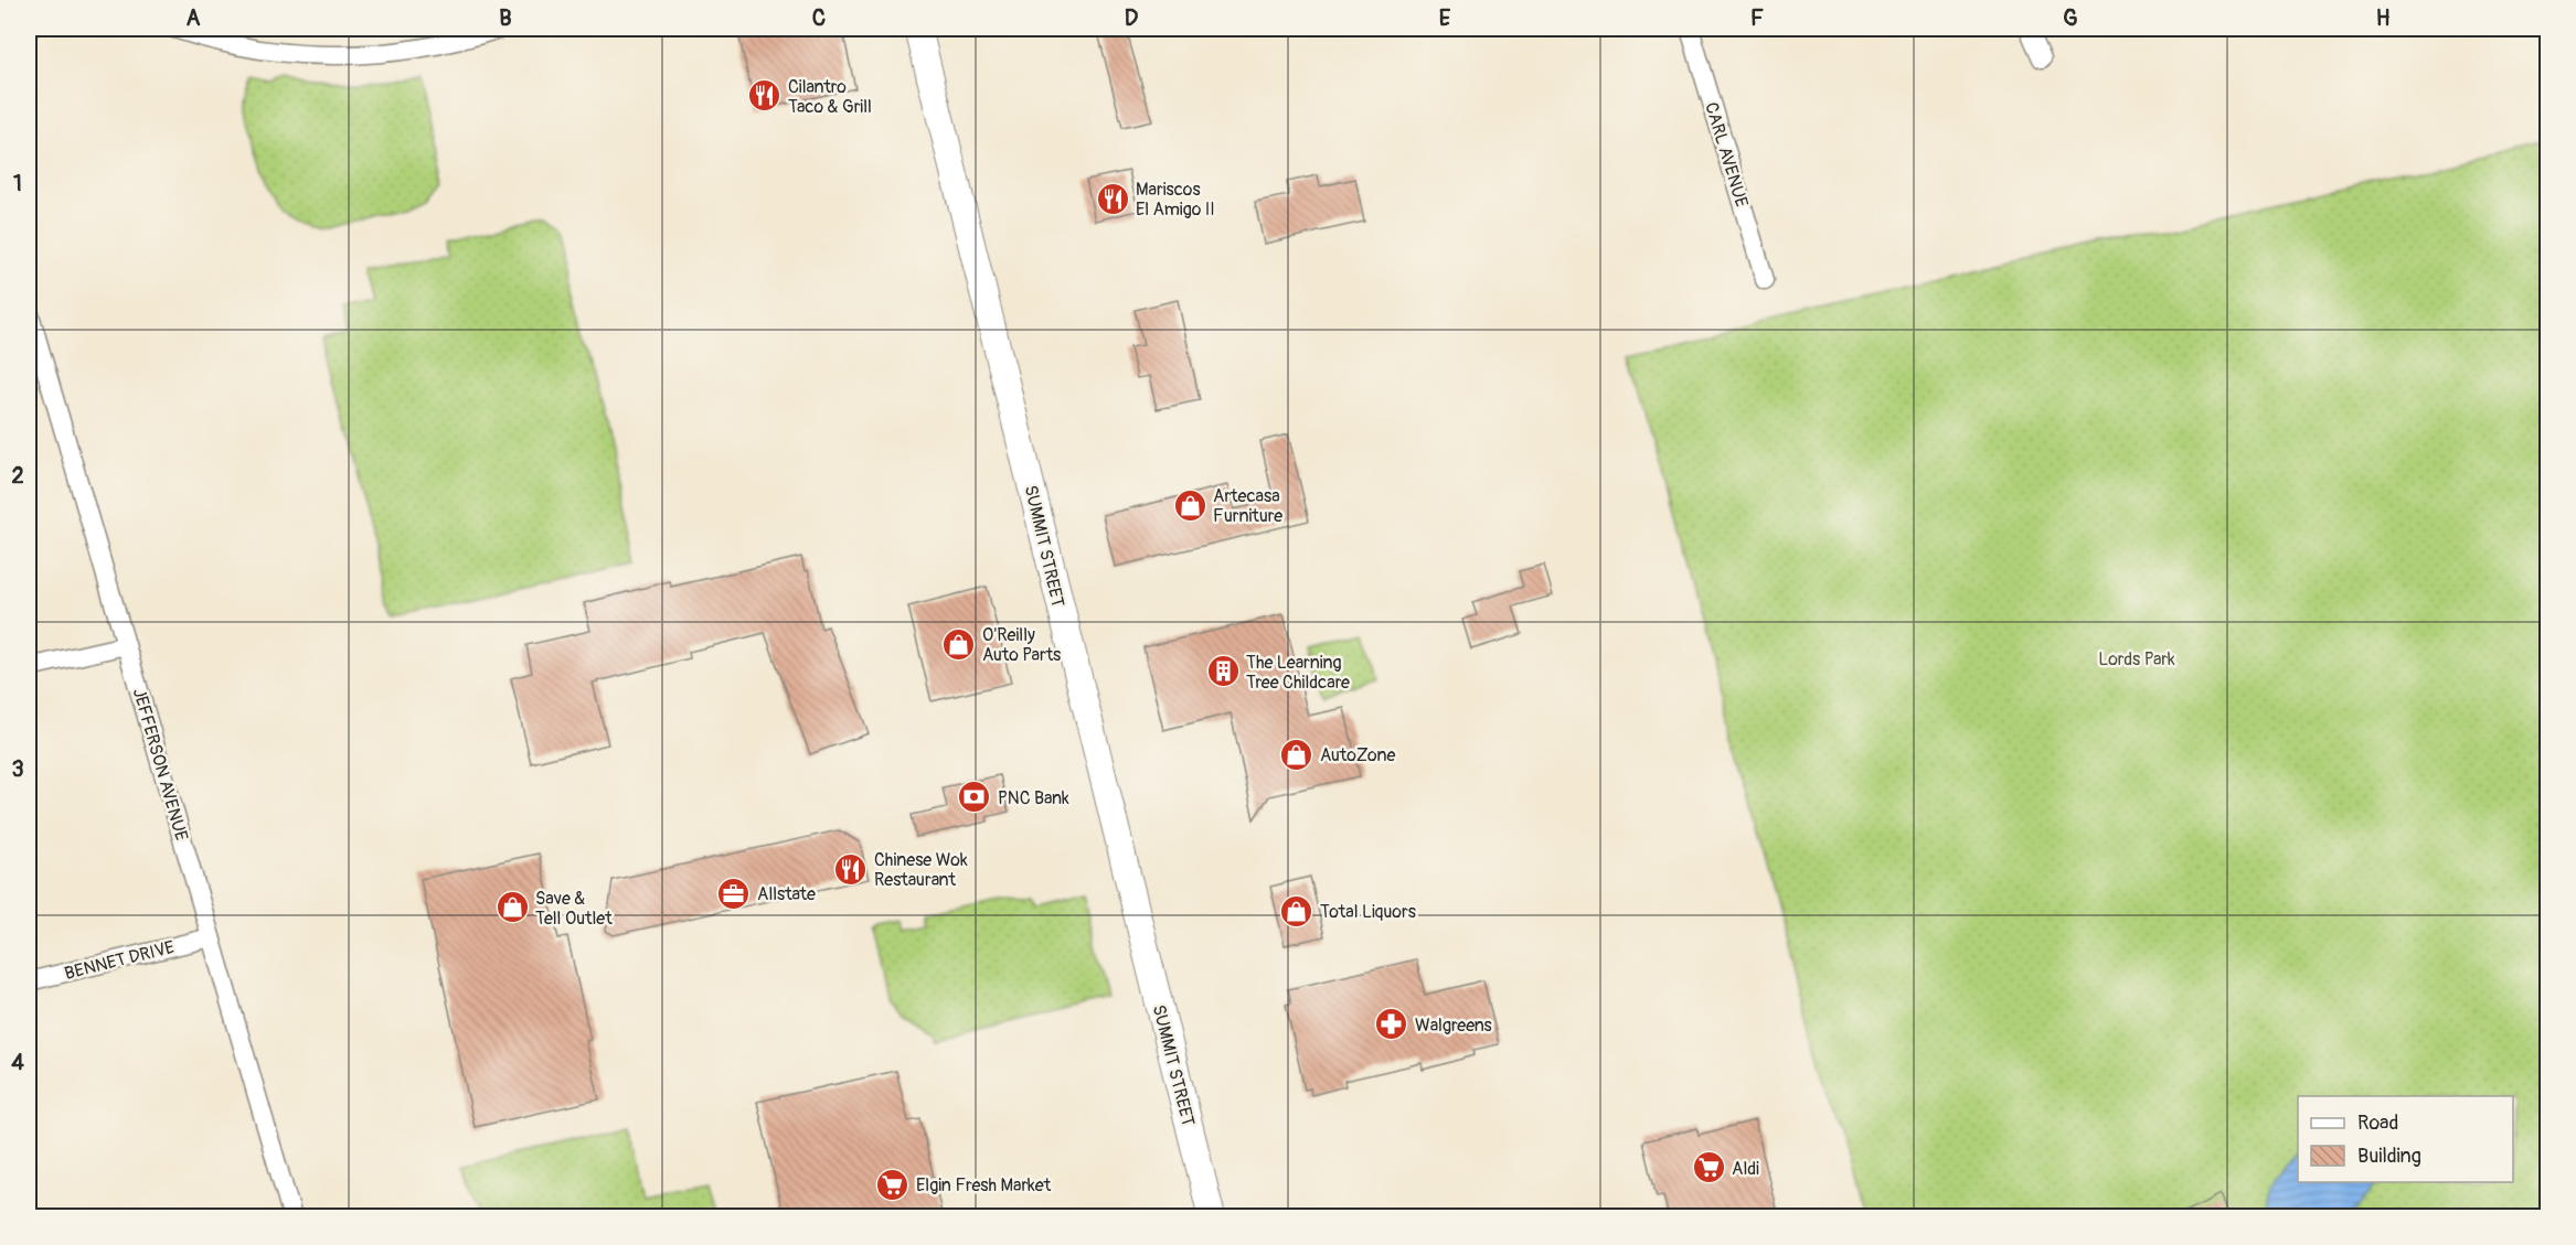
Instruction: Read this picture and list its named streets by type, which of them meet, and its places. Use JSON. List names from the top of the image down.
{
  "streets": {
    "main road": ["SUMMIT STREET"],
    "street": ["CARL AVENUE", "JEFFERSON AVENUE", "BENNET DRIVE"]
  },
  "crossings": [
    ["JEFFERSON AVENUE", "BENNET DRIVE"]
  ],
  "parks": ["Lords Park"],
  "places": {
    "restaurant": ["Cilantro Taco & Grill", "Mariscos El Amigo II", "Chinese Wok Restaurant"],
    "shop": [
      "Artecasa Furniture",
      "O'Reilly Auto Parts",
      "AutoZone",
      "Save & Tell Outlet",
      "Total Liquors"
    ],
    "building": ["The Learning Tree Childcare"],
    "bank": ["PNC Bank"],
    "office": ["Allstate"],
    "pharmacy": ["Walgreens"],
    "supermarket": ["Aldi", "Elgin Fresh Market"]
  },
  "legend": ["Road", "Building"],
  "grid": {
    "columns": [
      "A",
      "B",
      "C",
      "D",
      "E",
      "F",
      "G",
      "H"
    ],
    "rows": [
      "1",
      "2",
      "3",
      "4"
    ]
  }
}
